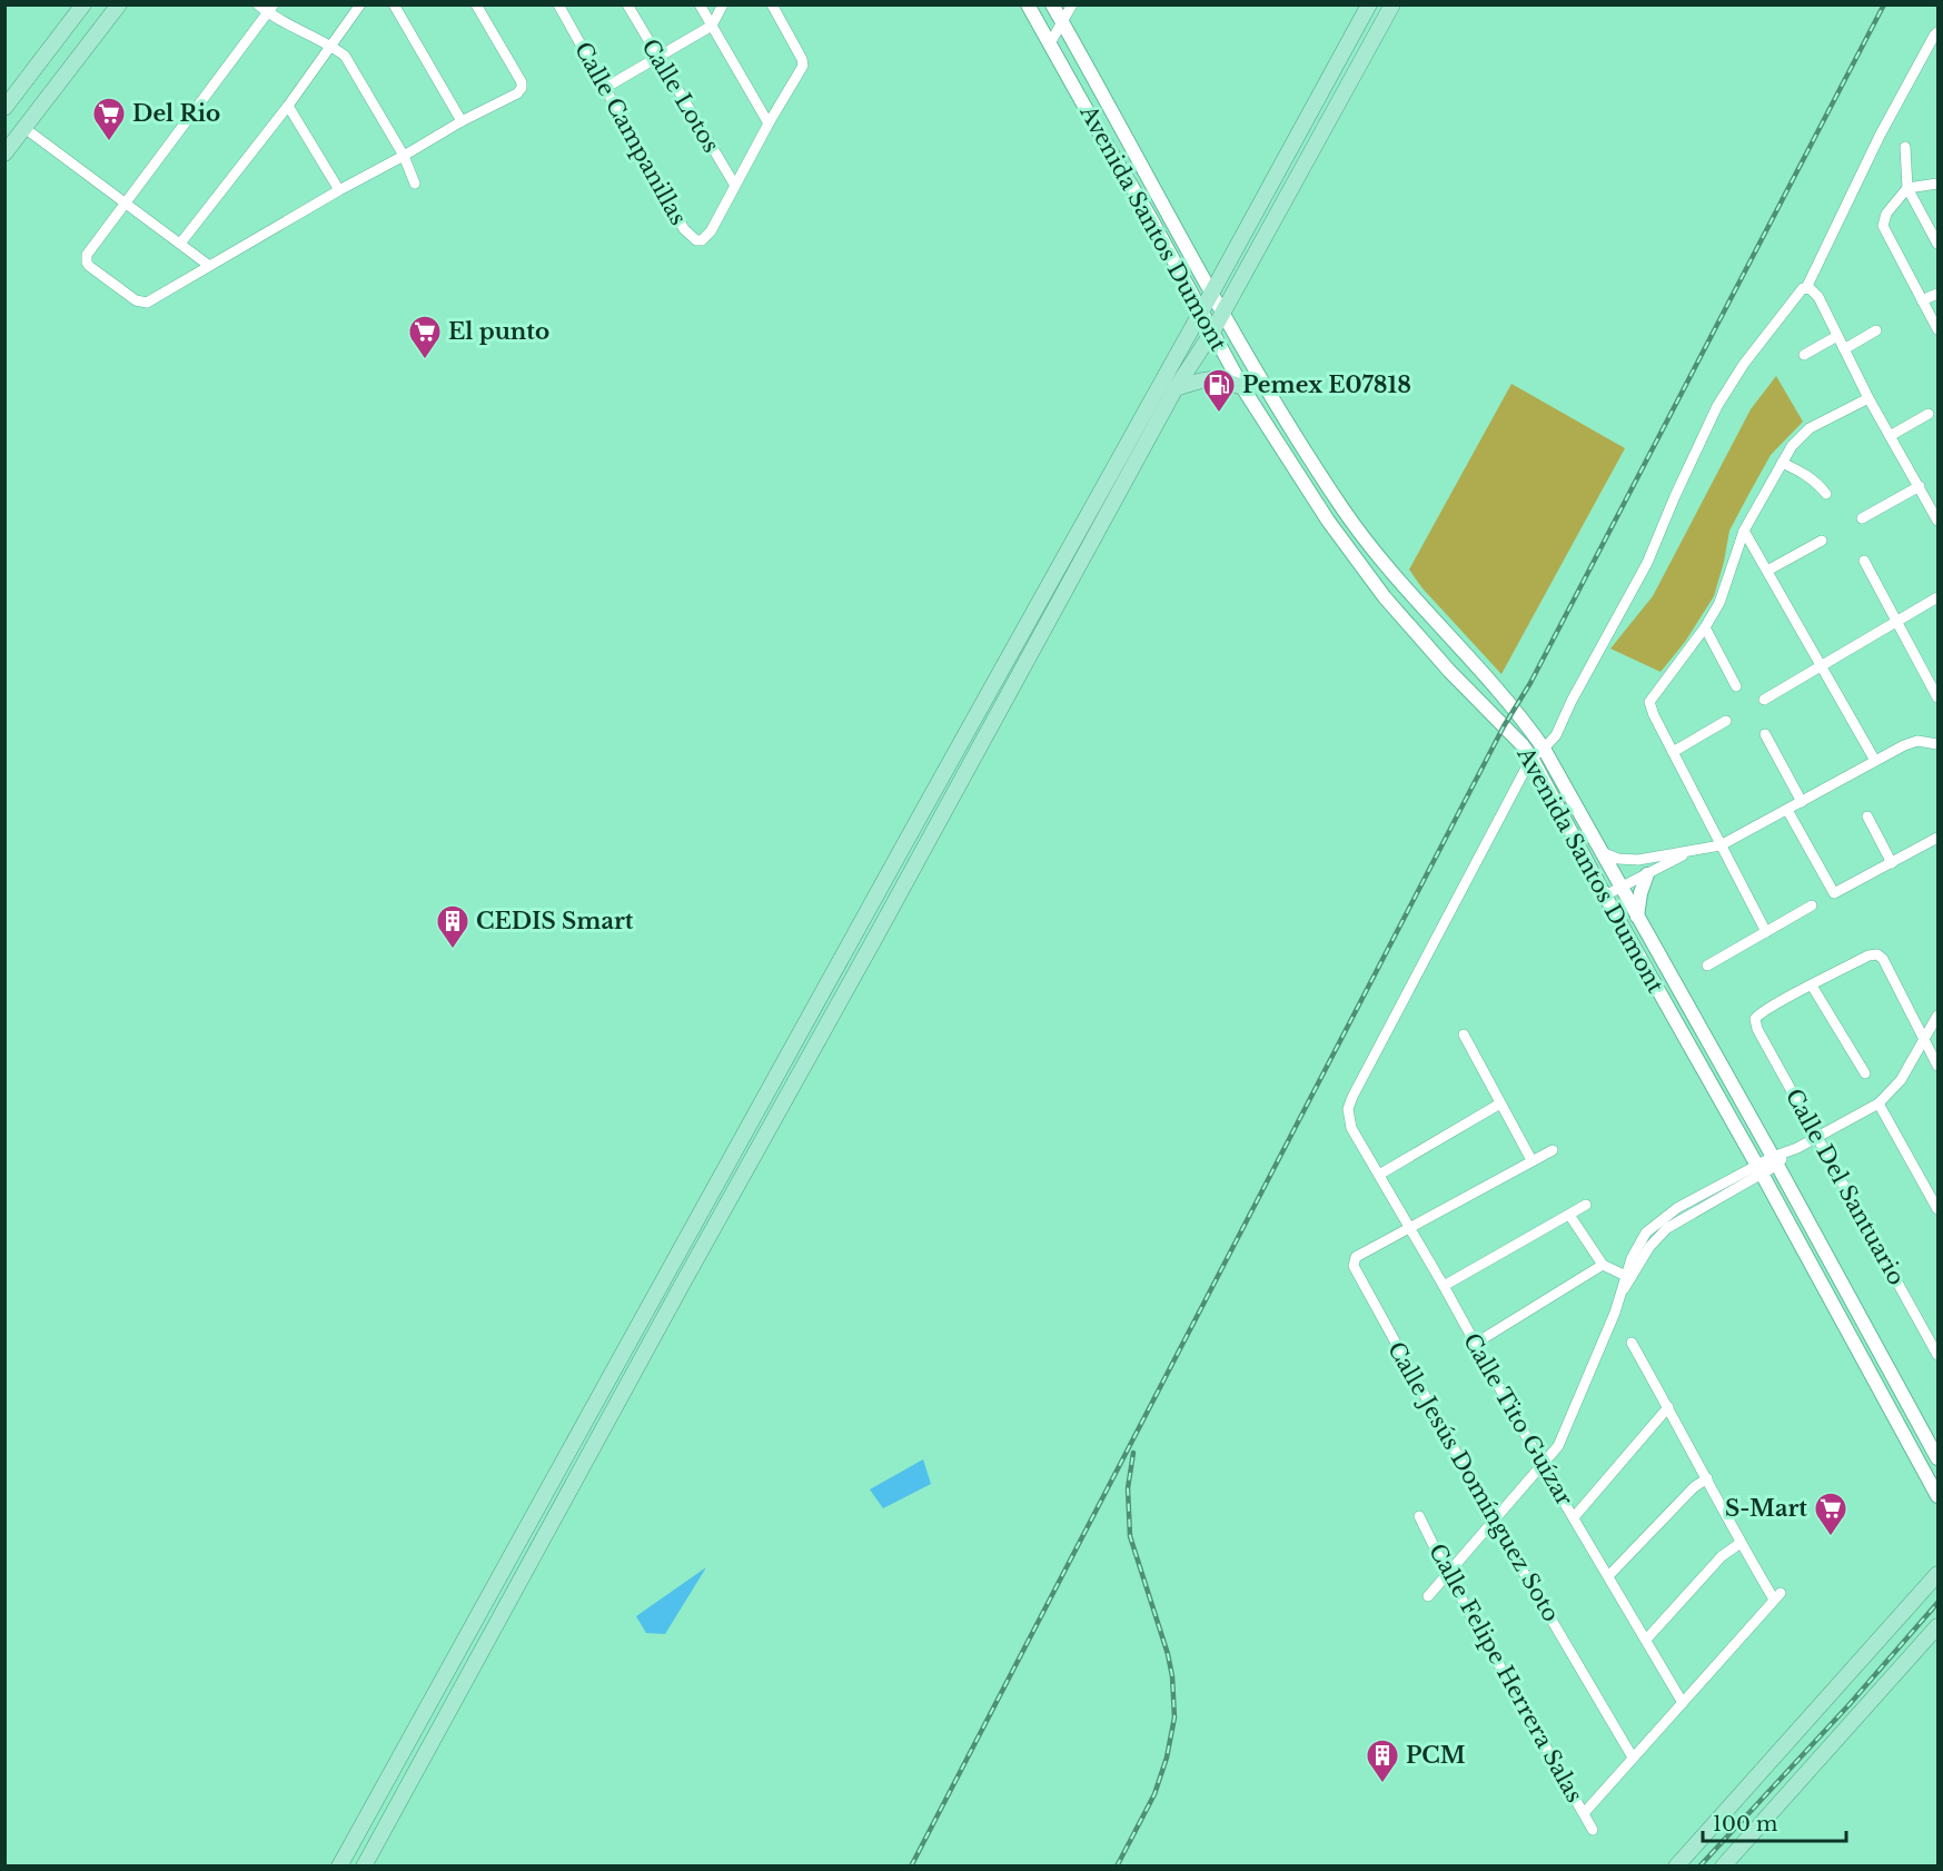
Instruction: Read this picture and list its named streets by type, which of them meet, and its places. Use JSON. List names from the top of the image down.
{
  "streets": {
    "main road": ["Avenida Santos Dumont"],
    "street": [
      "Calle Lotos",
      "Calle Campanillas",
      "Calle Del Santuario",
      "Calle Tito Guízar",
      "Calle Jesús Domínguez Soto",
      "Calle Felipe Herrera Salas"
    ]
  },
  "crossings": [
    ["Calle Lotos", "Calle Campanillas"],
    ["Avenida Santos Dumont", "Calle Tito Guízar"],
    ["Calle Tito Guízar", "Calle Jesús Domínguez Soto"]
  ],
  "places": {
    "supermarket": ["Del Rio", "El punto", "S-Mart"],
    "fuel station": ["Pemex E07818"],
    "building": ["CEDIS Smart", "PCM"]
  },
  "scale_bar": "100 m"
}
